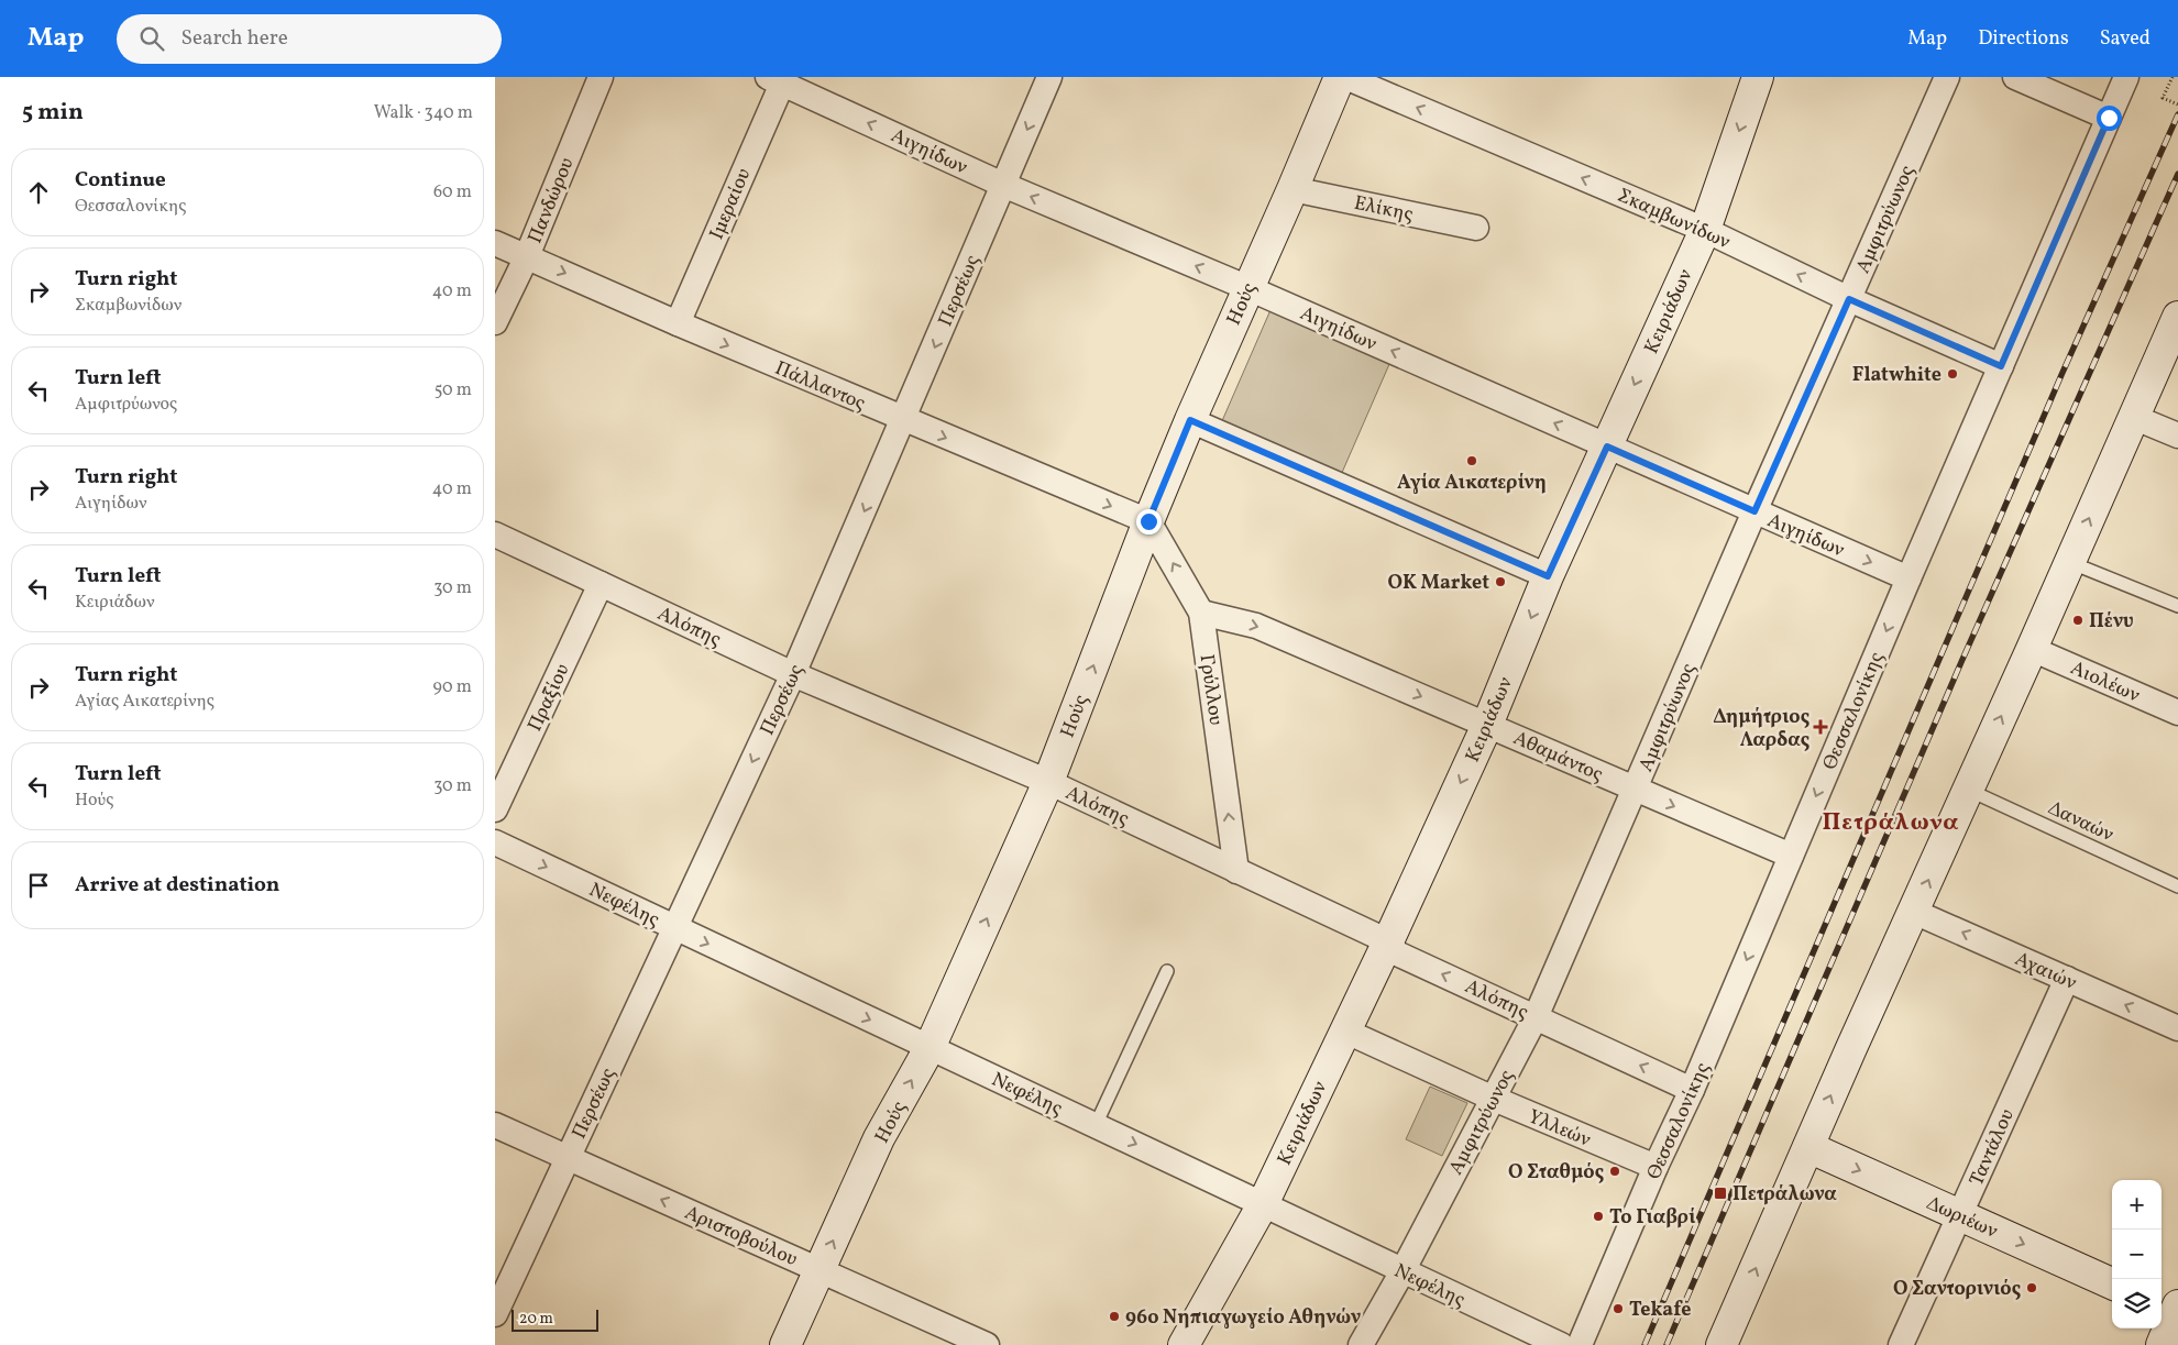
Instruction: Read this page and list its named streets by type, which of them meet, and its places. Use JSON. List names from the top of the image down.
{
  "streets": {
    "street": [
      "Αιγηίδων",
      "Πανδώρου",
      "Ιμεραίου",
      "Ελίκης",
      "Σκαμβωνίδων",
      "Αμφιτρύωνος",
      "Περσέως",
      "Ηούς",
      "Κειριάδων",
      "Πάλλαντος",
      "Αλόπης",
      "Αιολέων",
      "Γρύλλου",
      "Πραξίου",
      "Θεσσαλονίκης",
      "Αθαμάντος",
      "Νεφέλης",
      "Αχαιών",
      "Υλλεών",
      "Ταντάλου",
      "Δωριέων",
      "Αριστοβούλου"
    ],
    "lane": ["Δαναών"]
  },
  "crossings": [
    ["Αιγηίδων", "Ιμεραίου"],
    ["Αιγηίδων", "Αμφιτρύωνος"],
    ["Αιγηίδων", "Περσέως"],
    ["Αιγηίδων", "Ηούς"],
    ["Αιγηίδων", "Κειριάδων"],
    ["Αιγηίδων", "Θεσσαλονίκης"],
    ["Πανδώρου", "Πάλλαντος"],
    ["Ιμεραίου", "Πάλλαντος"],
    ["Ελίκης", "Ηούς"],
    ["Σκαμβωνίδων", "Αμφιτρύωνος"],
    ["Σκαμβωνίδων", "Κειριάδων"],
    ["Σκαμβωνίδων", "Θεσσαλονίκης"],
    ["Αμφιτρύωνος", "Αλόπης"],
    ["Αμφιτρύωνος", "Αθαμάντος"],
    ["Αμφιτρύωνος", "Νεφέλης"],
    ["Αμφιτρύωνος", "Υλλεών"],
    ["Περσέως", "Πάλλαντος"],
    ["Περσέως", "Αλόπης"],
    ["Περσέως", "Νεφέλης"],
    ["Περσέως", "Αριστοβούλου"],
    ["Ηούς", "Πάλλαντος"],
    ["Ηούς", "Αλόπης"],
    ["Ηούς", "Γρύλλου"],
    ["Ηούς", "Νεφέλης"],
    ["Ηούς", "Αριστοβούλου"],
    ["Κειριάδων", "Αλόπης"],
    ["Κειριάδων", "Αθαμάντος"],
    ["Κειριάδων", "Νεφέλης"],
    ["Κειριάδων", "Υλλεών"],
    ["Πάλλαντος", "Γρύλλου"],
    ["Αλόπης", "Γρύλλου"],
    ["Αλόπης", "Πραξίου"],
    ["Αλόπης", "Θεσσαλονίκης"],
    ["Γρύλλου", "Αθαμάντος"],
    ["Θεσσαλονίκης", "Αθαμάντος"],
    ["Θεσσαλονίκης", "Υλλεών"],
    ["Αχαιών", "Ταντάλου"],
    ["Ταντάλου", "Δωριέων"]
  ],
  "one_way": [
    "Σκαμβωνίδων",
    "Περσέως",
    "Ηούς",
    "Κειριάδων",
    "Πάλλαντος",
    "Γρύλλου",
    "Νεφέλης",
    "Αχαιών",
    "Δωριέων",
    "Αριστοβούλου"
  ],
  "districts": ["Πετράλωνα"],
  "places": {
    "other": [
      "Flatwhite",
      "Αγία Αικατερίνη",
      "OK Market",
      "Πένυ",
      "Ο Σταθμός",
      "Το Γιαβρί",
      "Ο Σαντορινιός",
      "Tekafe",
      "96ο Νηπιαγωγείο Αθηνών"
    ],
    "health": ["Δημήτριος Λαρδας"],
    "transit": ["Πετράλωνα"]
  },
  "scale_bar": "20 m",
  "page": {
    "header": "Map",
    "search": "Search here",
    "nav": ["Map", "Directions", "Saved"],
    "heading": ["5 min", "Walk · 340 m"],
    "list": [
      ["Continue", "Θεσσαλονίκης", "60 m"],
      ["Turn right", "Σκαμβωνίδων", "40 m"],
      ["Turn left", "Αμφιτρύωνος", "50 m"],
      ["Turn right", "Αιγηίδων", "40 m"],
      ["Turn left", "Κειριάδων", "30 m"],
      ["Turn right", "Αγίας Αικατερίνης", "90 m"],
      ["Turn left", "Ηούς", "30 m"],
      "Arrive at destination"
    ],
    "map_buttons": ["+", "−"],
    "scale": "20 m"
  }
}
